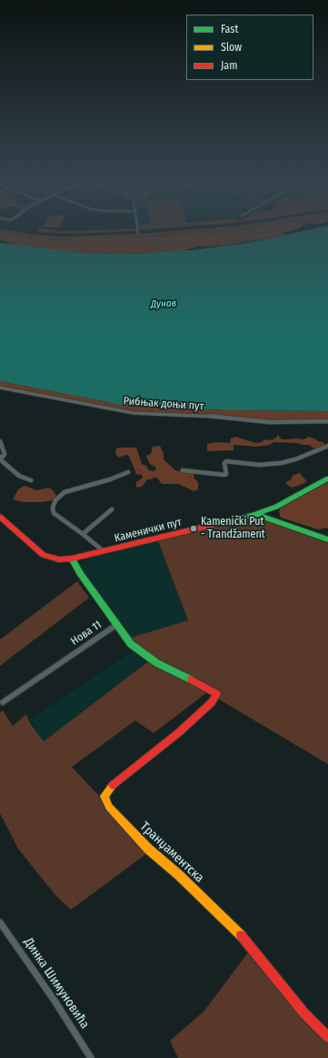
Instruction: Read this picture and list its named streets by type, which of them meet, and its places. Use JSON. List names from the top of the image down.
{
  "streets": {
    "street": [
      "Рибњак доњи пут",
      "Каменички пут",
      "Нова 11",
      "Транџаментска",
      "Динка Шимуновића"
    ]
  },
  "crossings": [
    ["Каменички пут", "Нова 11"],
    ["Нова 11", "Транџаментска"]
  ],
  "water": ["Дунав"],
  "places": ["Kamenički Put - Trandžament"],
  "legend": ["Fast", "Slow", "Jam"]
}
